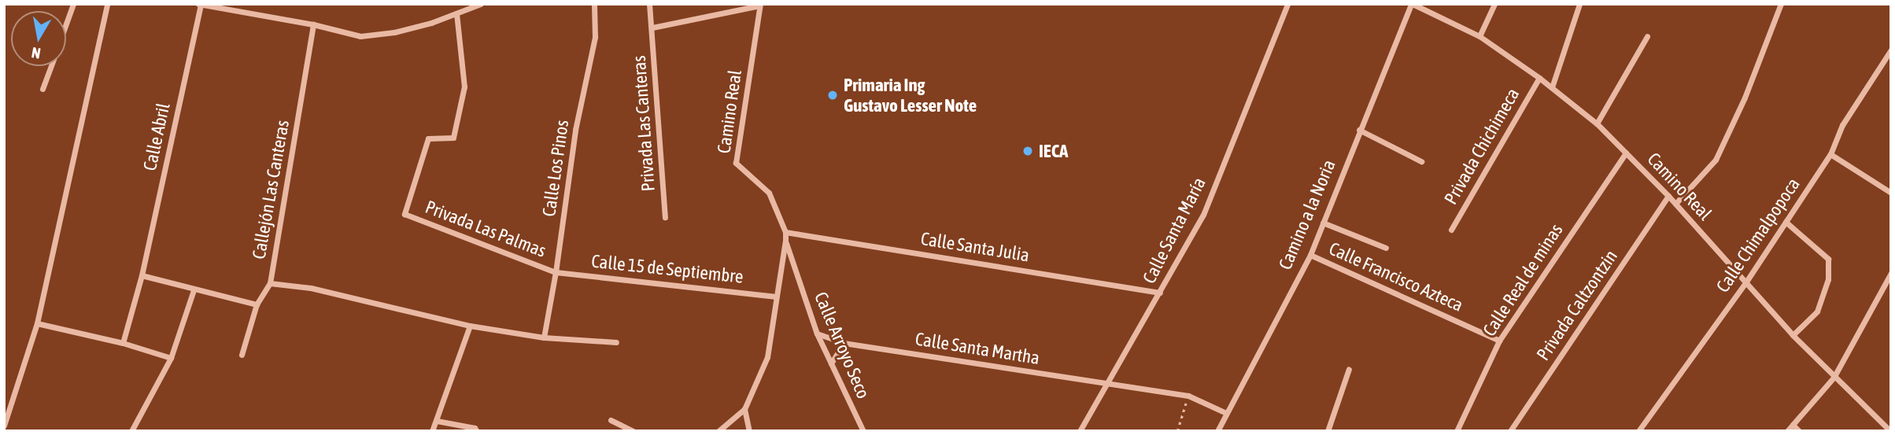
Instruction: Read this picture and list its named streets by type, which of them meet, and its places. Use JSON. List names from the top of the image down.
{
  "streets": {
    "street": [
      "Camino Real",
      "Privada Las Canteras",
      "Calle Abril",
      "Privada Chichimeca",
      "Calle Los Pinos",
      "Callejón Las Canteras",
      "Camino a la Noria",
      "Privada Las Palmas",
      "Calle Santa María",
      "Calle Chimalpopoca",
      "Calle Santa Julia",
      "Calle 15 de Septiembre",
      "Calle Francisco Azteca",
      "Calle Real de minas",
      "Privada Caltzontzin",
      "Calle Arroyo Seco",
      "Calle Santa Martha"
    ]
  },
  "crossings": [
    ["Camino Real", "Privada Chichimeca"],
    ["Camino Real", "Camino a la Noria"],
    ["Camino Real", "Calle Chimalpopoca"],
    ["Camino Real", "Calle Santa Julia"],
    ["Camino Real", "Calle Real de minas"],
    ["Camino Real", "Privada Caltzontzin"],
    ["Camino Real", "Calle Arroyo Seco"],
    ["Calle Los Pinos", "Privada Las Palmas"],
    ["Calle Los Pinos", "Calle 15 de Septiembre"],
    ["Camino a la Noria", "Calle Francisco Azteca"],
    ["Camino a la Noria", "Calle Santa Martha"],
    ["Privada Las Palmas", "Calle 15 de Septiembre"],
    ["Calle Santa María", "Calle Santa Julia"],
    ["Calle Santa María", "Calle Santa Martha"],
    ["Calle Francisco Azteca", "Calle Real de minas"],
    ["Calle Arroyo Seco", "Calle Santa Martha"]
  ],
  "places": ["Primaria Ing Gustavo Lesser Note", "IECA"],
  "north": "bottom"
}
